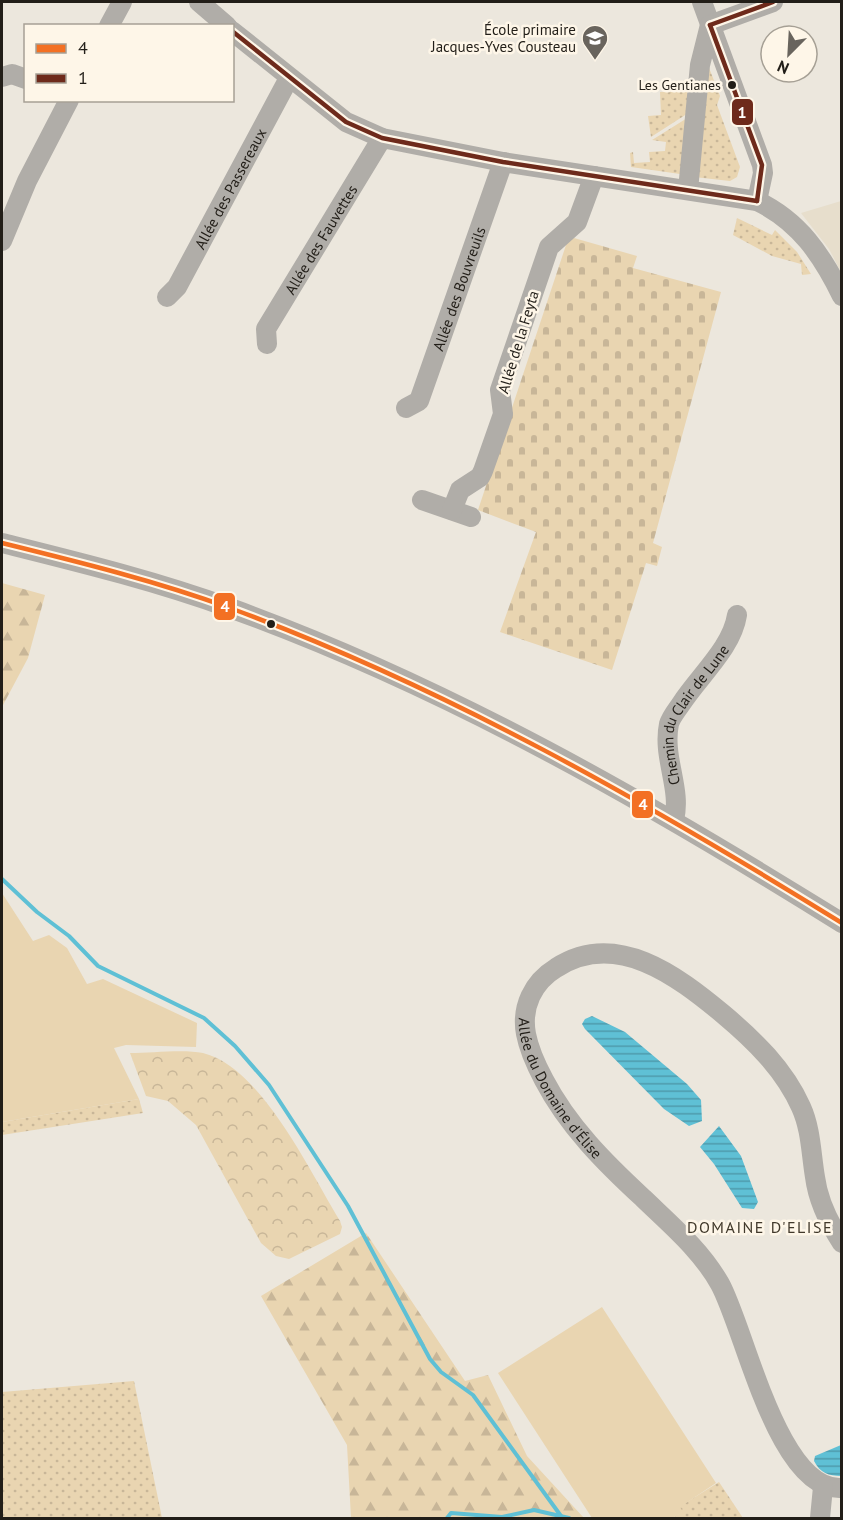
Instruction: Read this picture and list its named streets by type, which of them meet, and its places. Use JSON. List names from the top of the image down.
{
  "streets": {
    "street": [
      "Allée des Passereaux",
      "Allée des Fauvettes",
      "Allée des Bouvreuils",
      "Allée de la Feyta",
      "Chemin du Clair de Lune",
      "Allée du Domaine d'Élise"
    ]
  },
  "districts": ["DOMAINE D'ELISE"],
  "places": {
    "school or university": ["École primaire Jacques-Yves Cousteau"],
    "other": ["Les Gentianes"]
  },
  "lines": ["transit line 1", "transit line 4"],
  "legend": ["4", "1"],
  "north": "bottom left"
}
